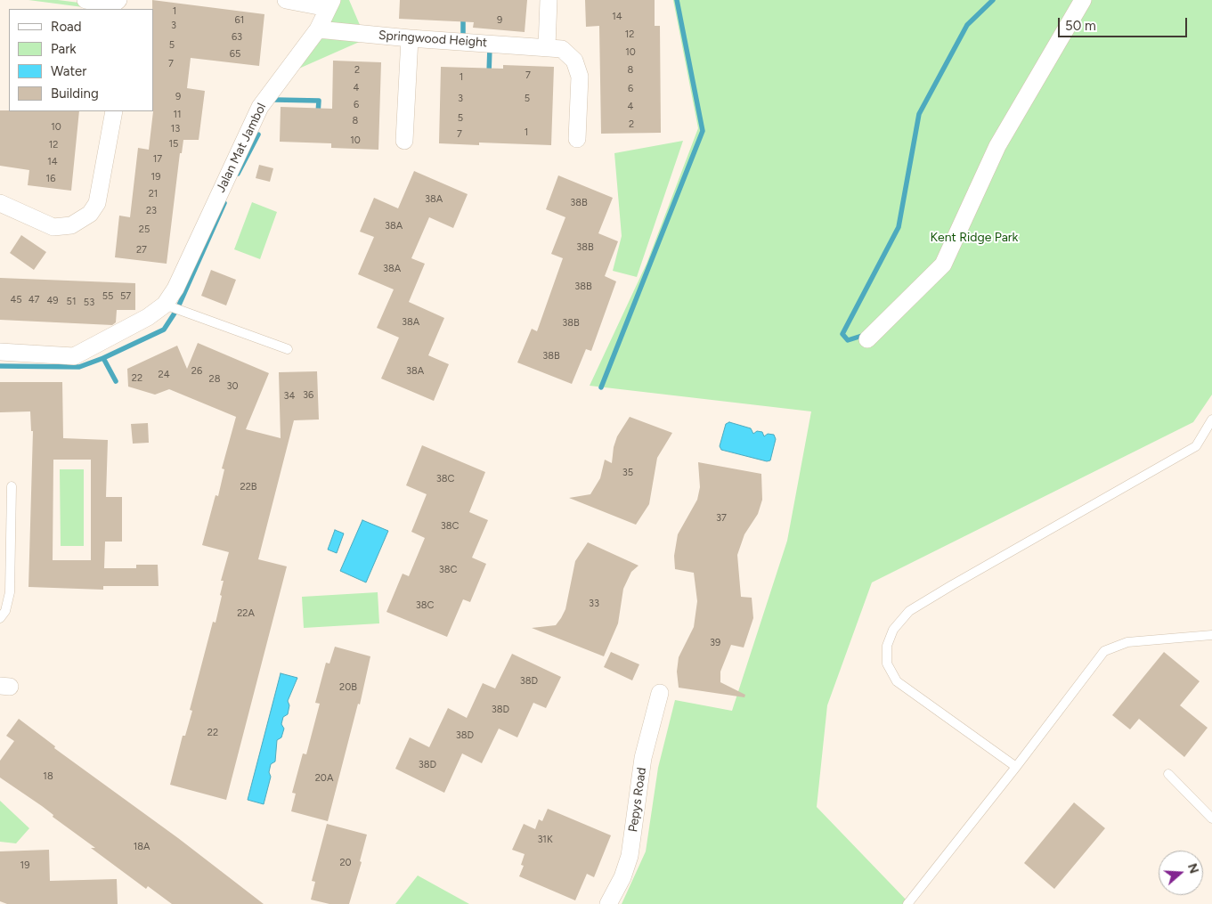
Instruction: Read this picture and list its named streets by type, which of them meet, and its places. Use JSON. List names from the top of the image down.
{
  "streets": {
    "street": ["Springwood Height", "Jalan Mat Jambol", "Pepys Road"]
  },
  "crossings": [
    ["Springwood Height", "Jalan Mat Jambol"]
  ],
  "parks": ["Kent Ridge Park"],
  "house_numbers": [
    "1",
    "14",
    "61",
    "9",
    "3",
    "12",
    "63",
    "5",
    "10",
    "65",
    "7",
    "2",
    "8",
    "7",
    "1",
    "4",
    "6",
    "9",
    "3",
    "5",
    "6",
    "4",
    "11",
    "5",
    "8",
    "2",
    "10",
    "13",
    "1",
    "7",
    "10",
    "15",
    "12",
    "17",
    "14",
    "19",
    "16",
    "21",
    "38A",
    "38B",
    "23",
    "38A",
    "25",
    "38B",
    "27",
    "38A",
    "38B",
    "55",
    "57",
    "45",
    "47",
    "49",
    "51",
    "53",
    "38A",
    "38B",
    "38B",
    "26",
    "38A",
    "24",
    "22",
    "28",
    "30",
    "36",
    "34",
    "35",
    "38C",
    "22B",
    "37",
    "38C",
    "38C",
    "33",
    "38C",
    "22A",
    "39",
    "38D",
    "20B",
    "38D",
    "22",
    "38D",
    "38D",
    "18",
    "20A",
    "31K",
    "18A",
    "20",
    "19"
  ],
  "legend": [
    "Road",
    "Park",
    "Water",
    "Building"
  ],
  "scale_bar": "50 m",
  "north": "right"
}
